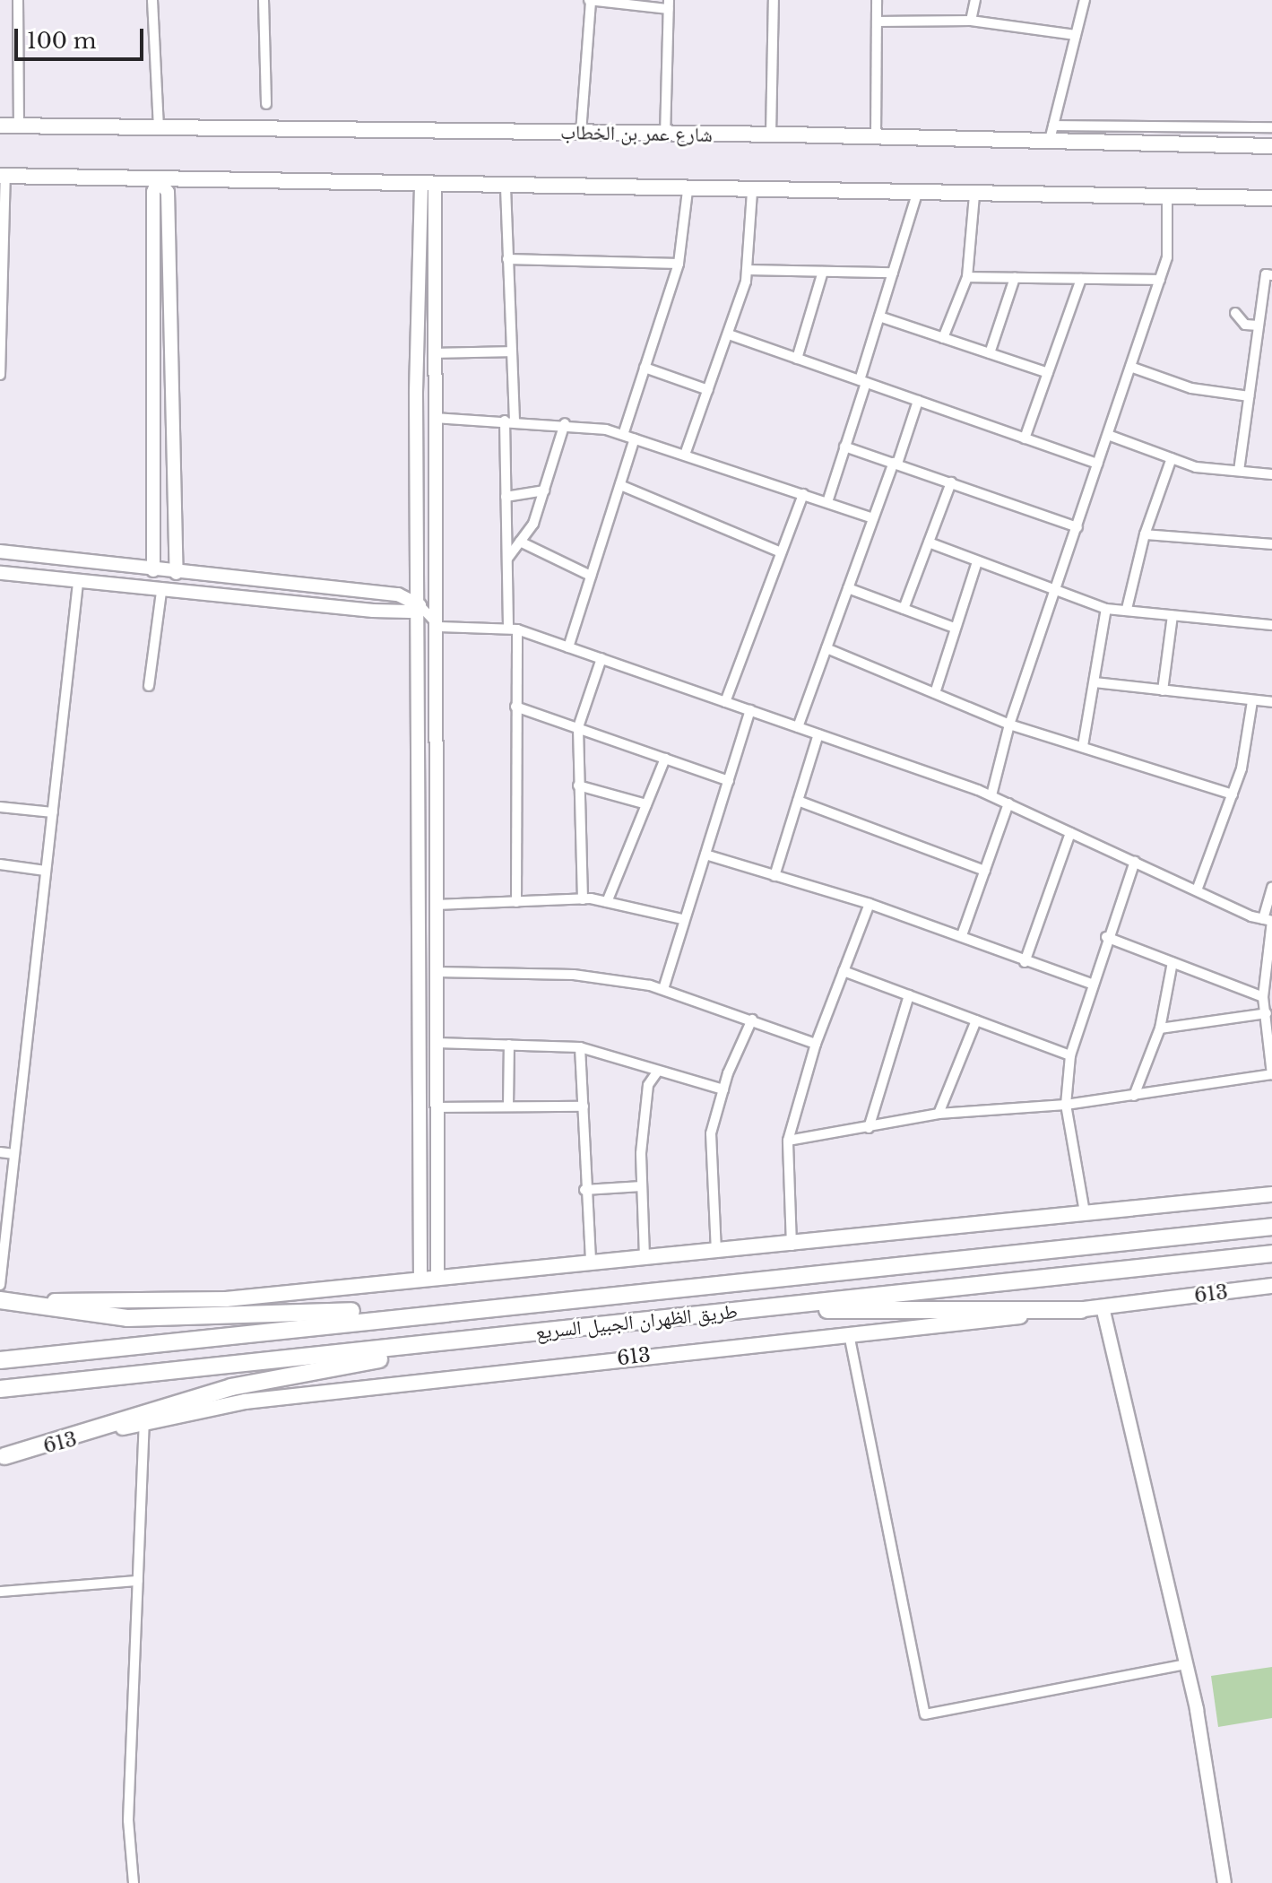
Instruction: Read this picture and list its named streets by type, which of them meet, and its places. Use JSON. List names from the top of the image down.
{
  "streets": {
    "highway": ["613", "طريق الظهران الجبيل السريع"],
    "main road": ["شارع عمر بن الخطاب"]
  },
  "scale_bar": "100 m"
}
